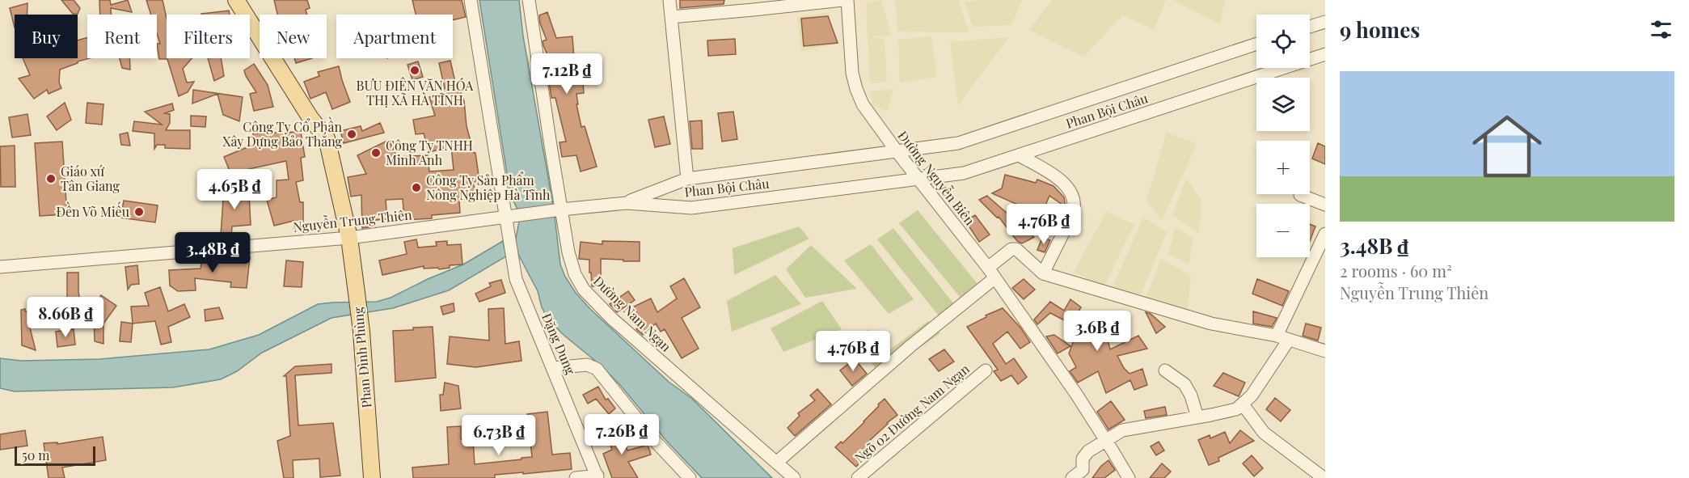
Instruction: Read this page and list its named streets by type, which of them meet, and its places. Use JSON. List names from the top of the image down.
{
  "streets": {
    "main road": ["Phan Đình Phùng"],
    "street": [
      "Phan Bội Châu",
      "Đường Nguyễn Biên",
      "Nguyễn Trung Thiên",
      "Đường Nam Ngạn",
      "Đặng Dung",
      "Ngõ 02 Đường Nam Ngạn"
    ]
  },
  "crossings": [
    ["Phan Bội Châu", "Đường Nguyễn Biên"],
    ["Phan Bội Châu", "Nguyễn Trung Thiên"],
    ["Nguyễn Trung Thiên", "Đường Nam Ngạn"],
    ["Nguyễn Trung Thiên", "Đặng Dung"],
    ["Nguyễn Trung Thiên", "Phan Đình Phùng"]
  ],
  "places": [
    "BƯU ĐIỆN VĂN HÓA THỊ XÃ HÀ TĨNH",
    "Công Ty Cổ Phần Xây Dựng Bảo Thắng",
    "Công Ty TNHH Minh Anh",
    "Giáo xứ Tân Giang",
    "Công Ty Sản Phẩm Nông Nghiệp Hà Tĩnh",
    "Đền Võ Miếu"
  ],
  "scale_bar": "50 m",
  "page": {
    "heading": "9 homes",
    "map_buttons": ["+", "−"],
    "chip": [
      "Buy",
      "Rent",
      "Filters",
      "New",
      "Apartment"
    ],
    "price": [
      "7.12B ₫",
      "4.65B ₫",
      "4.76B ₫",
      "3.48B ₫",
      "8.66B ₫",
      "3.6B ₫",
      "4.76B ₫",
      "7.26B ₫",
      "6.73B ₫"
    ],
    "list": [
      {
        "name": "3.48B ₫",
        "note": "2 rooms · 60 m² · Nguyễn Trung Thiên"
      }
    ],
    "scale": "50 m"
  }
}
